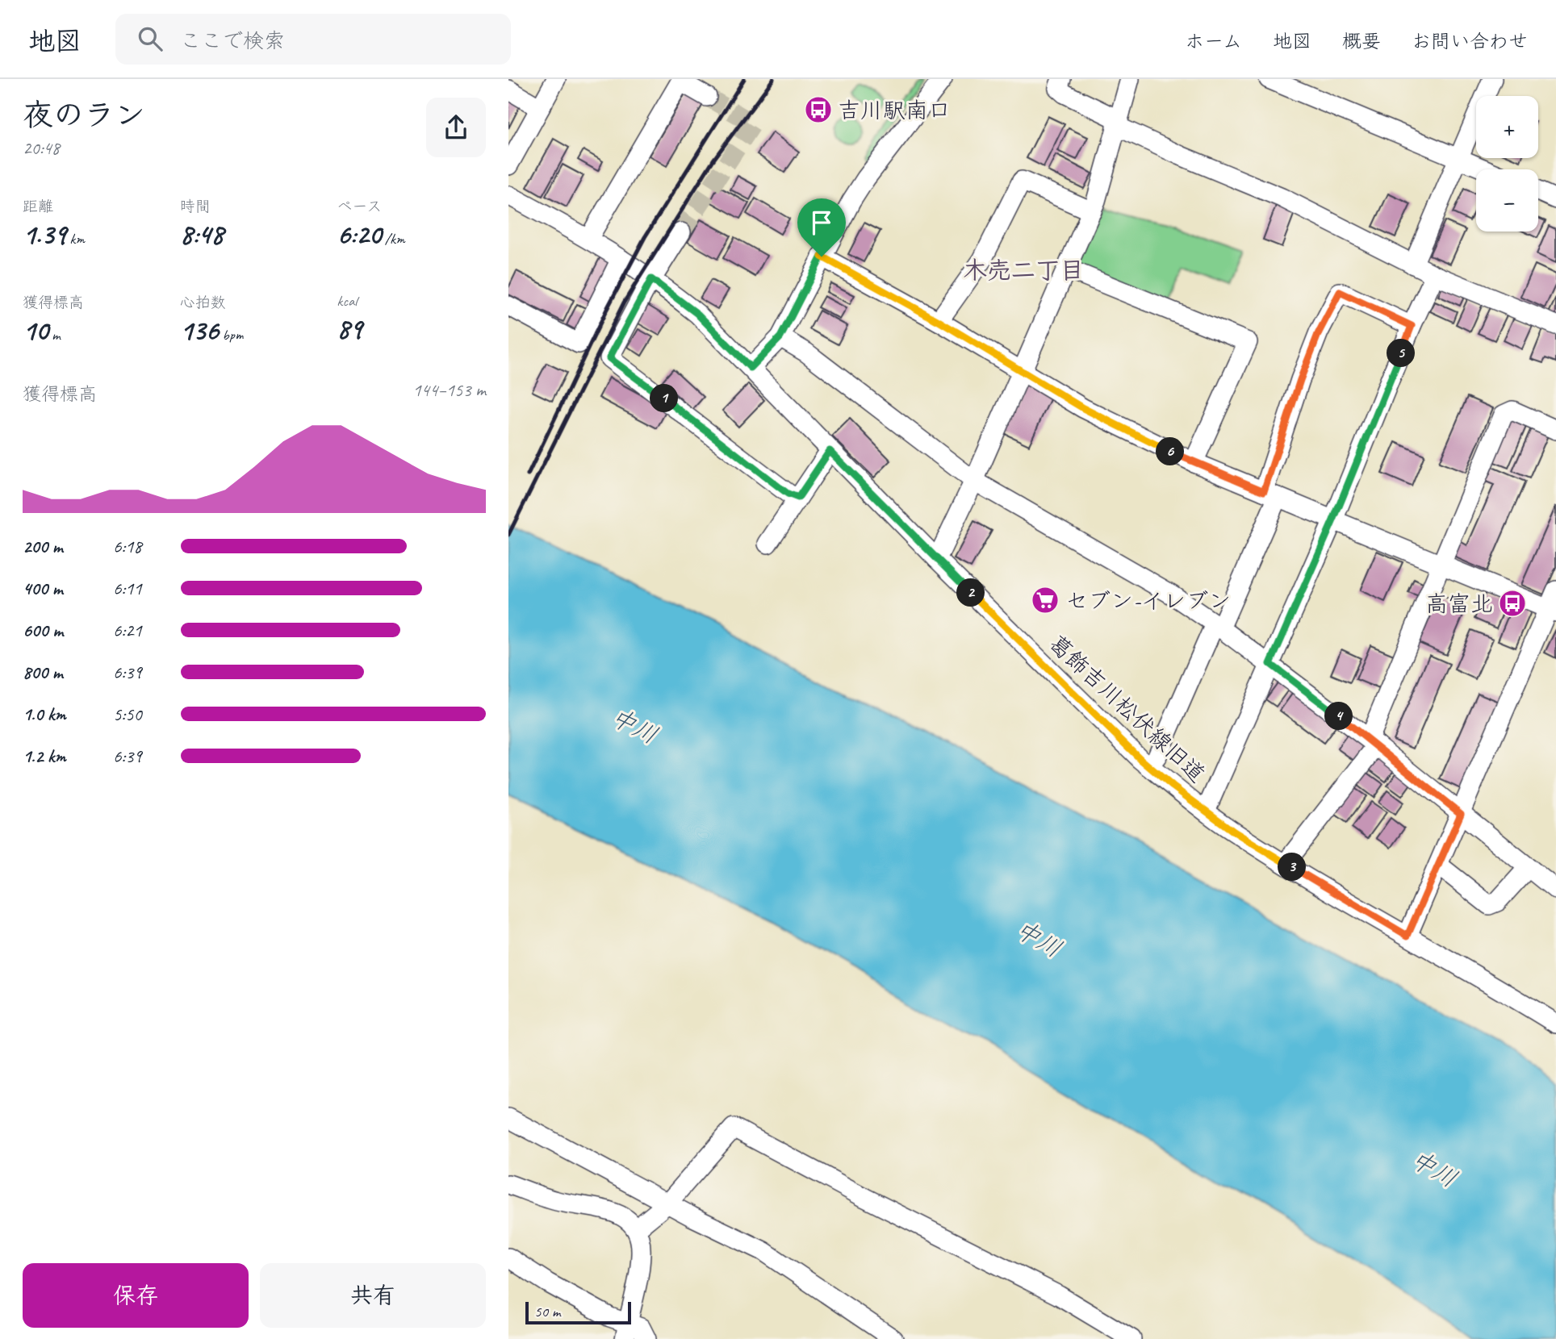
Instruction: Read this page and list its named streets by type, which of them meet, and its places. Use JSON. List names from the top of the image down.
{
  "streets": {
    "street": ["葛飾吉川松伏線旧道"]
  },
  "districts": ["木売二丁目"],
  "water": ["中川"],
  "places": {
    "bus stop": ["吉川駅南口", "高富北"],
    "supermarket": ["セブン-イレブン"]
  },
  "scale_bar": "50 m",
  "page": {
    "header": "地図",
    "search": "ここで検索",
    "nav": [
      "ホーム",
      "地図",
      "概要",
      "お問い合わせ"
    ],
    "heading": ["夜のラン", "20:48"],
    "map_buttons": ["+", "−"],
    "stats": [
      ["距離", "1.39 km"],
      ["時間", "8:48"],
      ["ペース", "6:20 /km"],
      ["獲得標高", "10 m"],
      ["心拍数", "136 bpm"],
      ["kcal", "89"]
    ],
    "pins": [
      "5",
      "1",
      "6",
      "2",
      "4",
      "3"
    ],
    "chart": ["獲得標高", "144–153 m"],
    "list": [
      {
        "name": "200 m",
        "note": "6:18"
      },
      {
        "name": "400 m",
        "note": "6:11"
      },
      {
        "name": "600 m",
        "note": "6:21"
      },
      {
        "name": "800 m",
        "note": "6:39"
      },
      {
        "name": "1.0 km",
        "note": "5:50"
      },
      {
        "name": "1.2 km",
        "note": "6:39"
      }
    ],
    "buttons": ["保存", "共有"],
    "scale": "50 m"
  }
}
